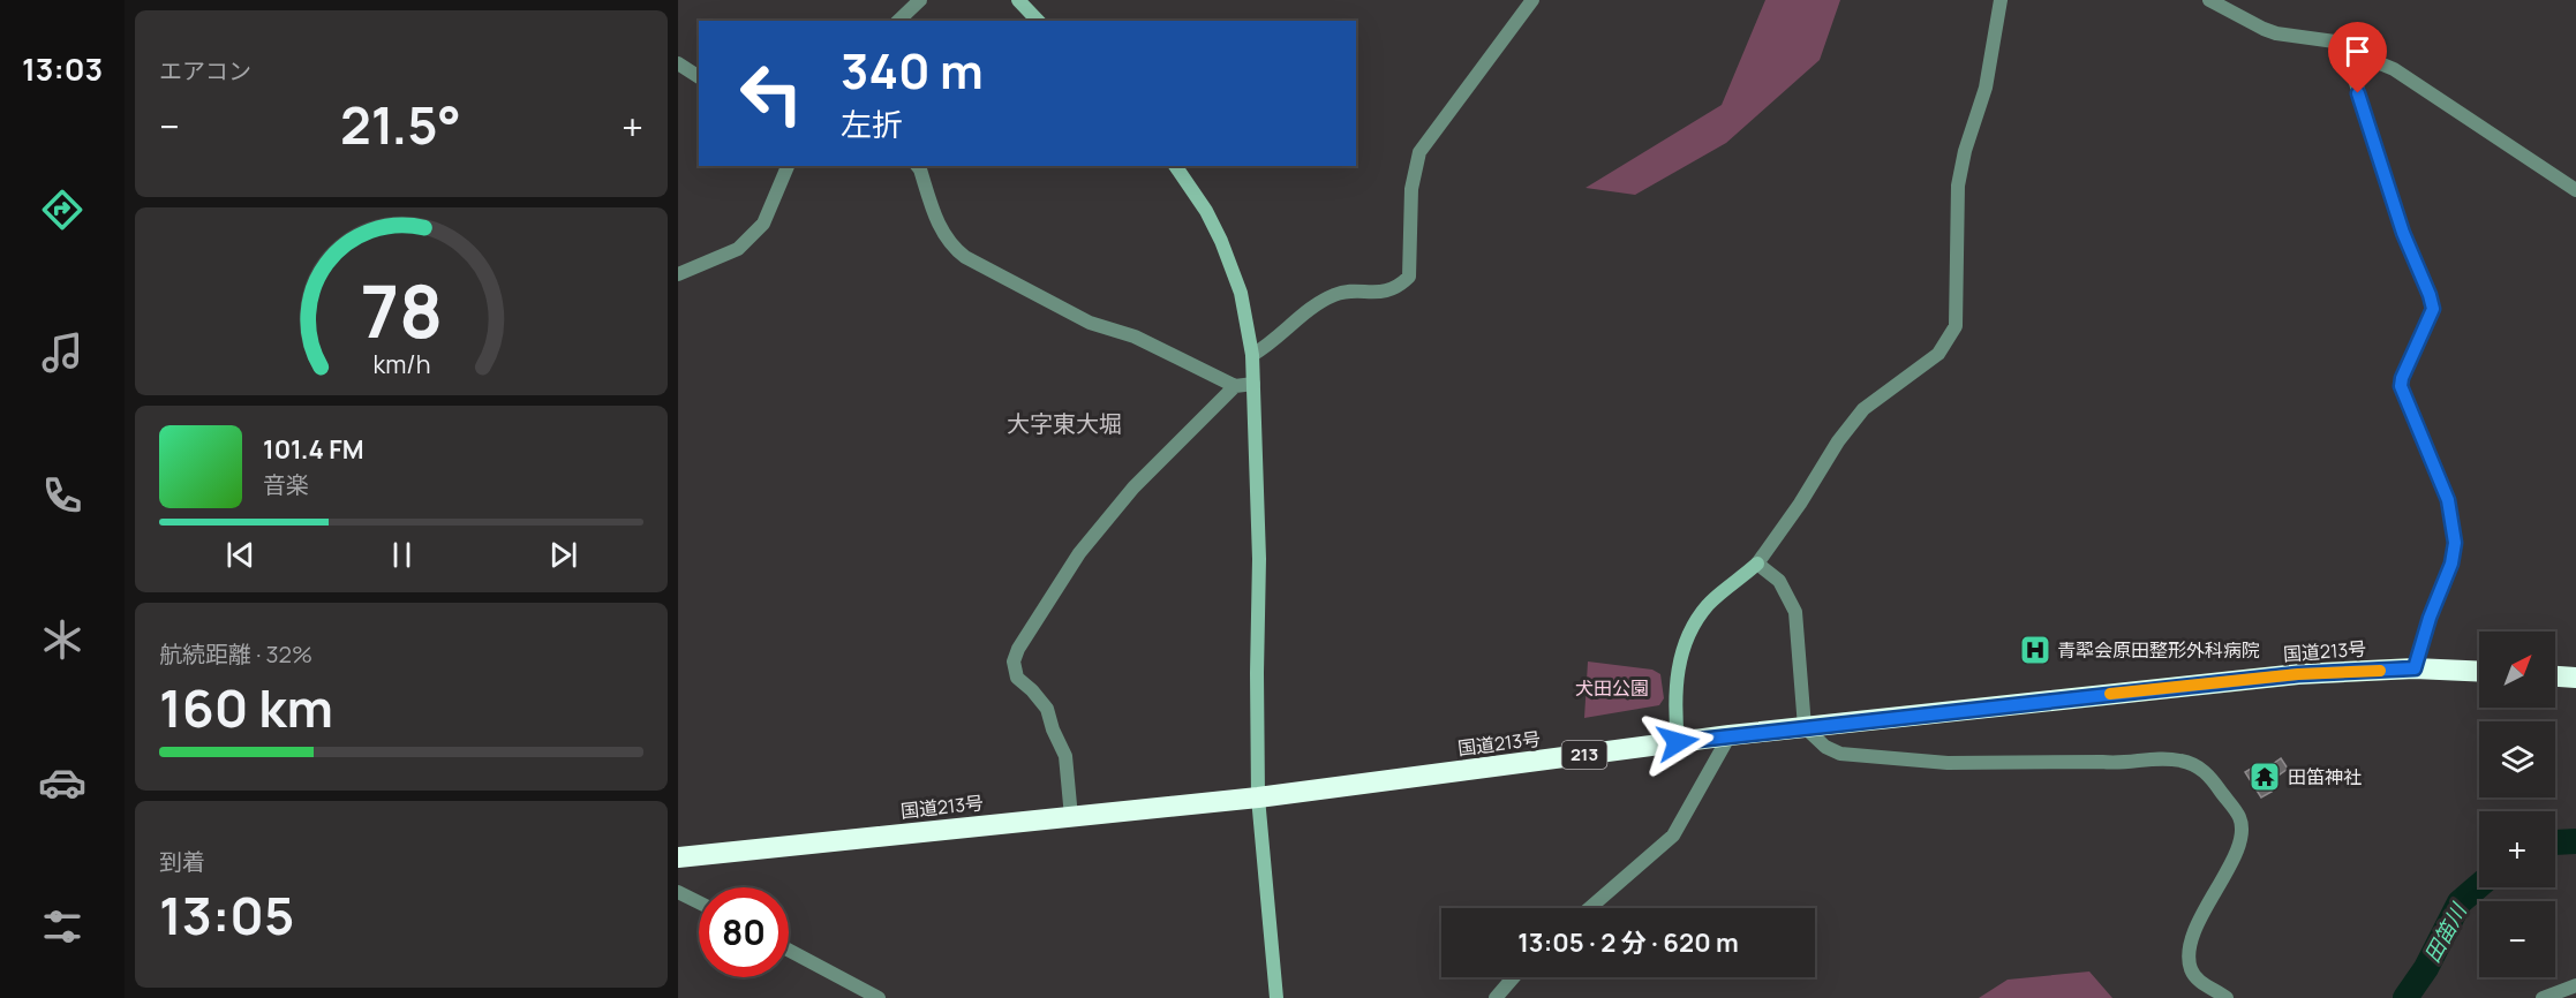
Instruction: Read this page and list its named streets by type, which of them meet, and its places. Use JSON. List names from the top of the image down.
{
  "streets": {
    "highway": ["国道213号", "213"]
  },
  "districts": ["大字東大堀"],
  "water": ["田笛川"],
  "parks": ["犬田公園"],
  "places": {
    "hospital": ["青翆会原田整形外科病院"],
    "temple": ["田笛神社"]
  },
  "north": "top right",
  "page": {
    "tabs": "13:03",
    "tile": [
      "エアコン",
      ["航続距離 · 32%", "160 km"],
      ["到着", "13:05"]
    ],
    "turn": ["340 m", "左折"],
    "heat": ["−", "21.5°", "+"],
    "song": ["101.4 FM", "音楽"],
    "map_buttons": ["+", "−"],
    "limit": "80",
    "trip": "13:05 · 2 分 · 620 m",
    "gauge": ["78", "km/h"]
  }
}
